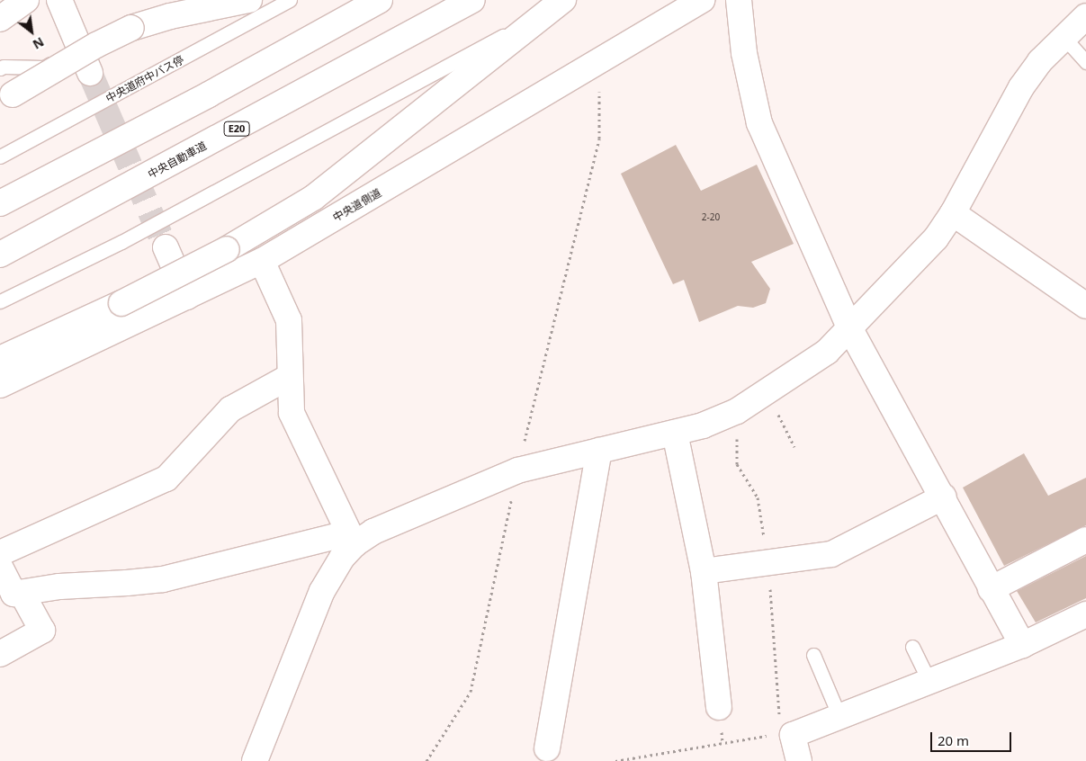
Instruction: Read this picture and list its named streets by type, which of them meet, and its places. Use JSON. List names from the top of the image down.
{
  "streets": {
    "main road": ["E20", "中央自動車道", "中央道側道"],
    "lane": ["中央道府中バス停"]
  },
  "house_numbers": ["2-20"],
  "scale_bar": "20 m",
  "north": "bottom right"
}
